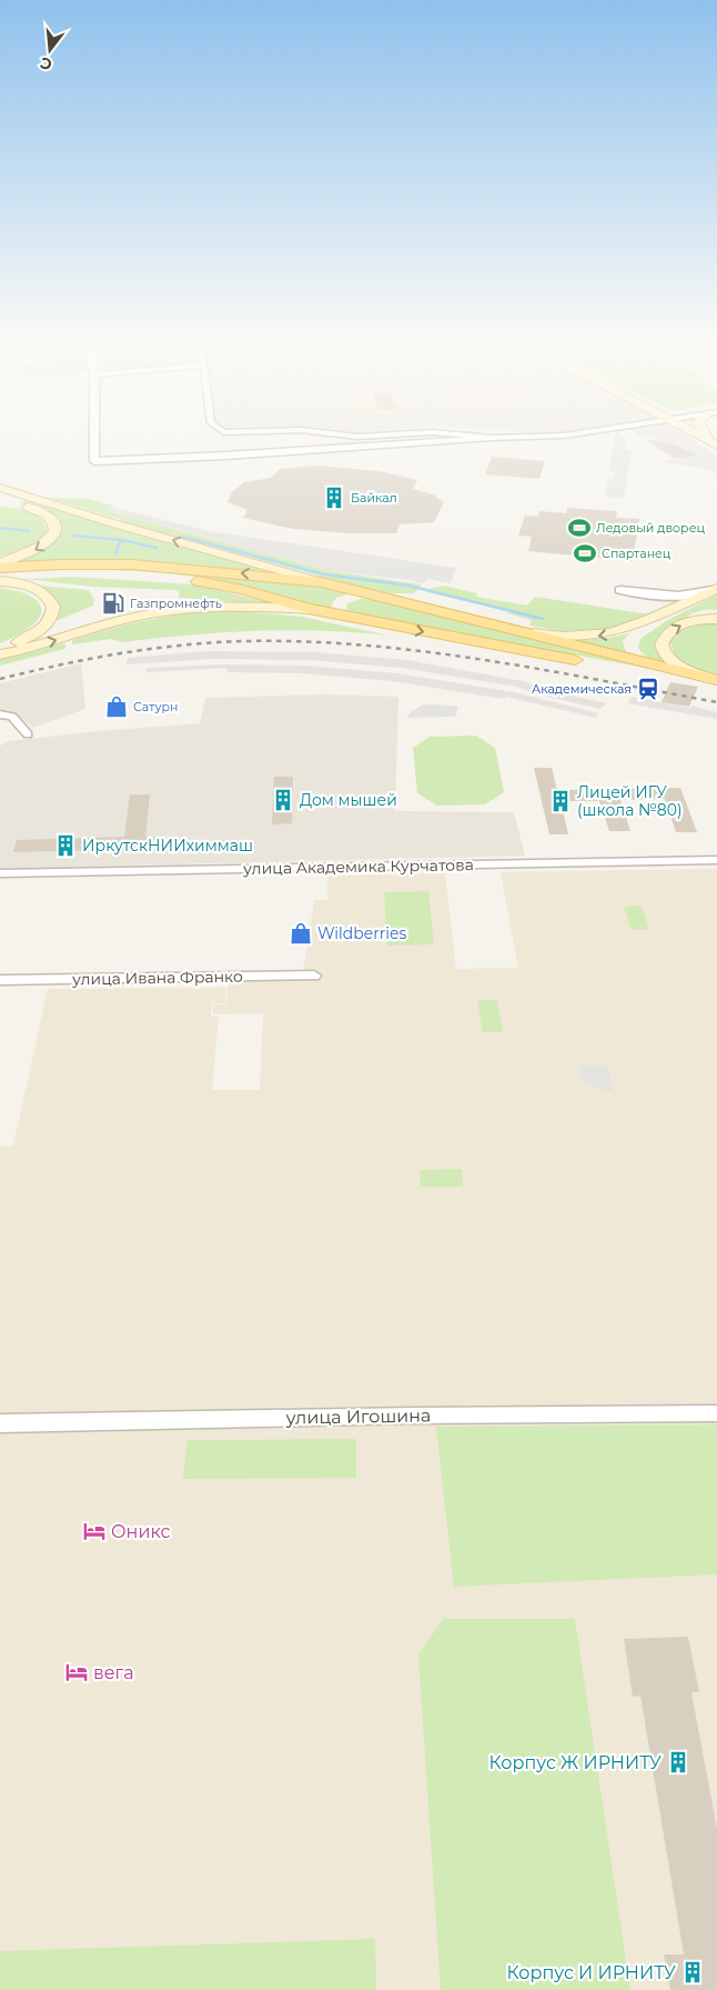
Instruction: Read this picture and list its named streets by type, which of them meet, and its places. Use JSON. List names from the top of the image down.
{
  "streets": {
    "street": ["улица Академика Курчатова", "улица Ивана Франко", "улица Игошина"]
  },
  "places": {
    "building": [
      "Байкал",
      "Дом мышей",
      "Лицей ИГУ (школа №80)",
      "ИркутскНИИхиммаш",
      "Корпус Ж ИРНИТУ",
      "Корпус И ИРНИТУ"
    ],
    "sports": ["Ледовый дворец", "Спартанец"],
    "fuel station": ["Газпромнефть"],
    "station": ["Академическая"],
    "shop": ["Сатурн", "Wildberries"],
    "hotel": ["Оникс", "вега"]
  },
  "north": "bottom"
}
